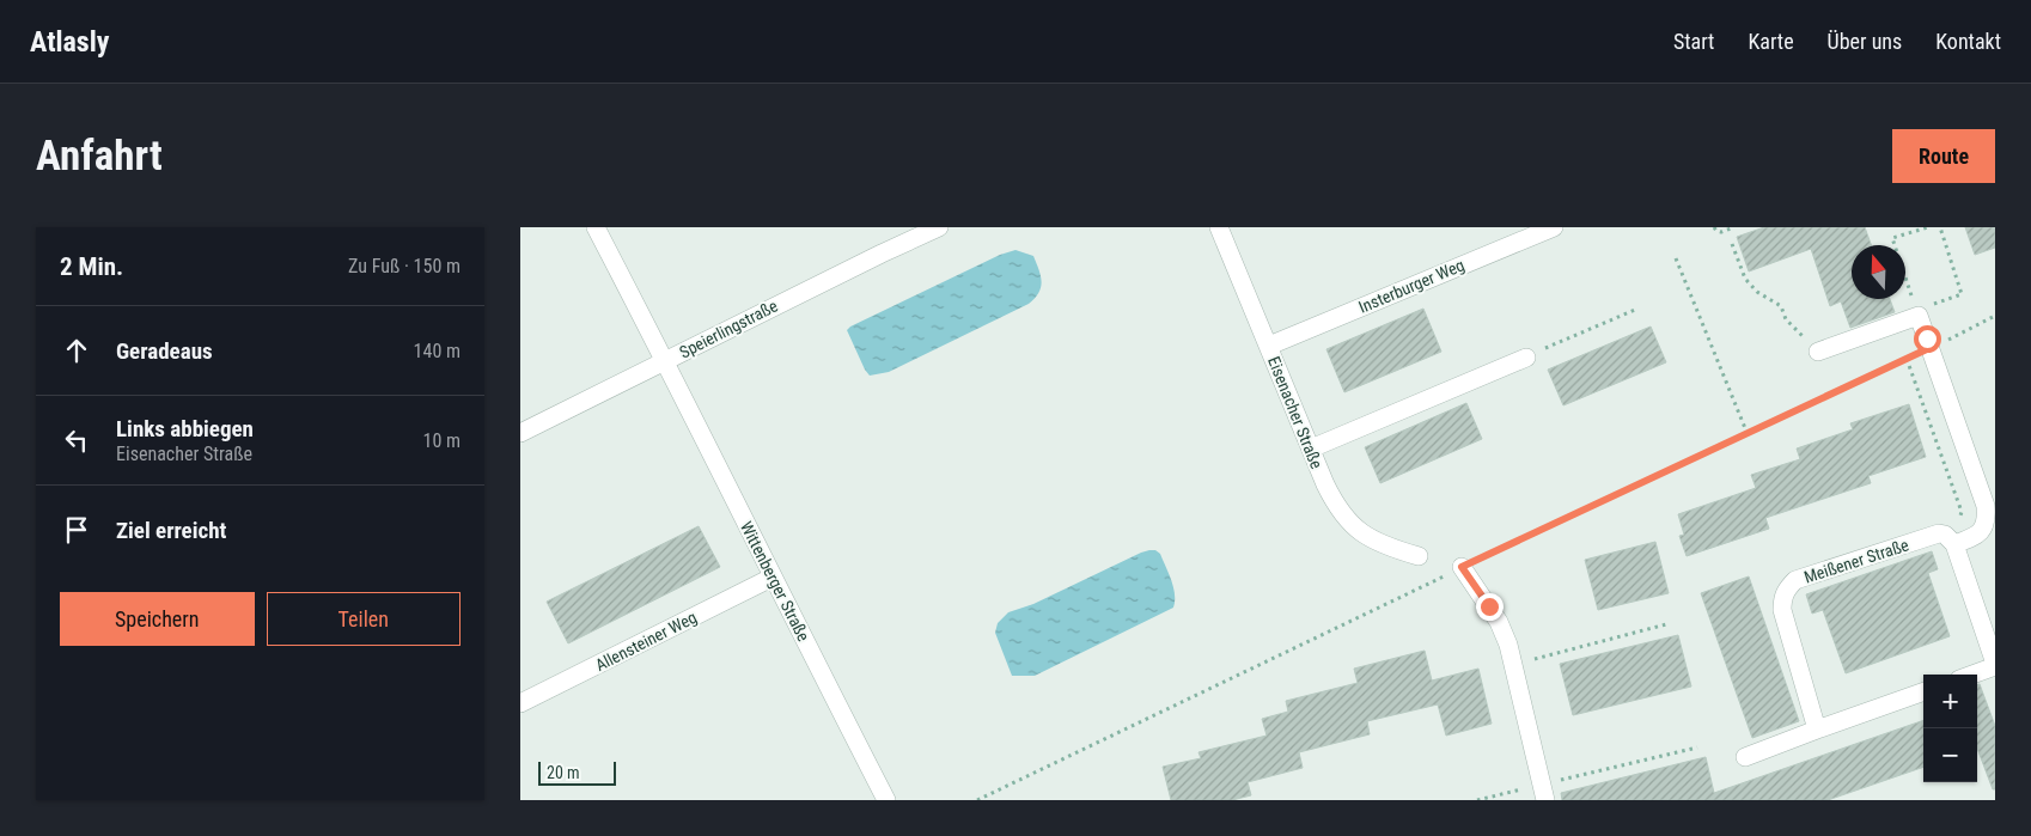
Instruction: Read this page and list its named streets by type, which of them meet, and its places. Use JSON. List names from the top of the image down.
{
  "streets": {
    "street": [
      "Insterburger Weg",
      "Speierlingstraße",
      "Eisenacher Straße",
      "Meißener Straße",
      "Wittenberger Straße",
      "Allensteiner Weg"
    ]
  },
  "crossings": [
    ["Insterburger Weg", "Eisenacher Straße"],
    ["Speierlingstraße", "Wittenberger Straße"],
    ["Wittenberger Straße", "Allensteiner Weg"]
  ],
  "scale_bar": "20 m",
  "north": "top",
  "page": {
    "header": "Atlasly",
    "nav": [
      "Start",
      "Karte",
      "Über uns",
      "Kontakt"
    ],
    "buttons": [
      "Route",
      ["Speichern", "Teilen"]
    ],
    "title": "Anfahrt",
    "heading": ["2 Min.", "Zu Fuß · 150 m"],
    "list": [
      ["Geradeaus", "140 m"],
      ["Links abbiegen", "Eisenacher Straße", "10 m"],
      "Ziel erreicht"
    ],
    "map_buttons": ["+", "−"],
    "scale": "20 m"
  }
}
